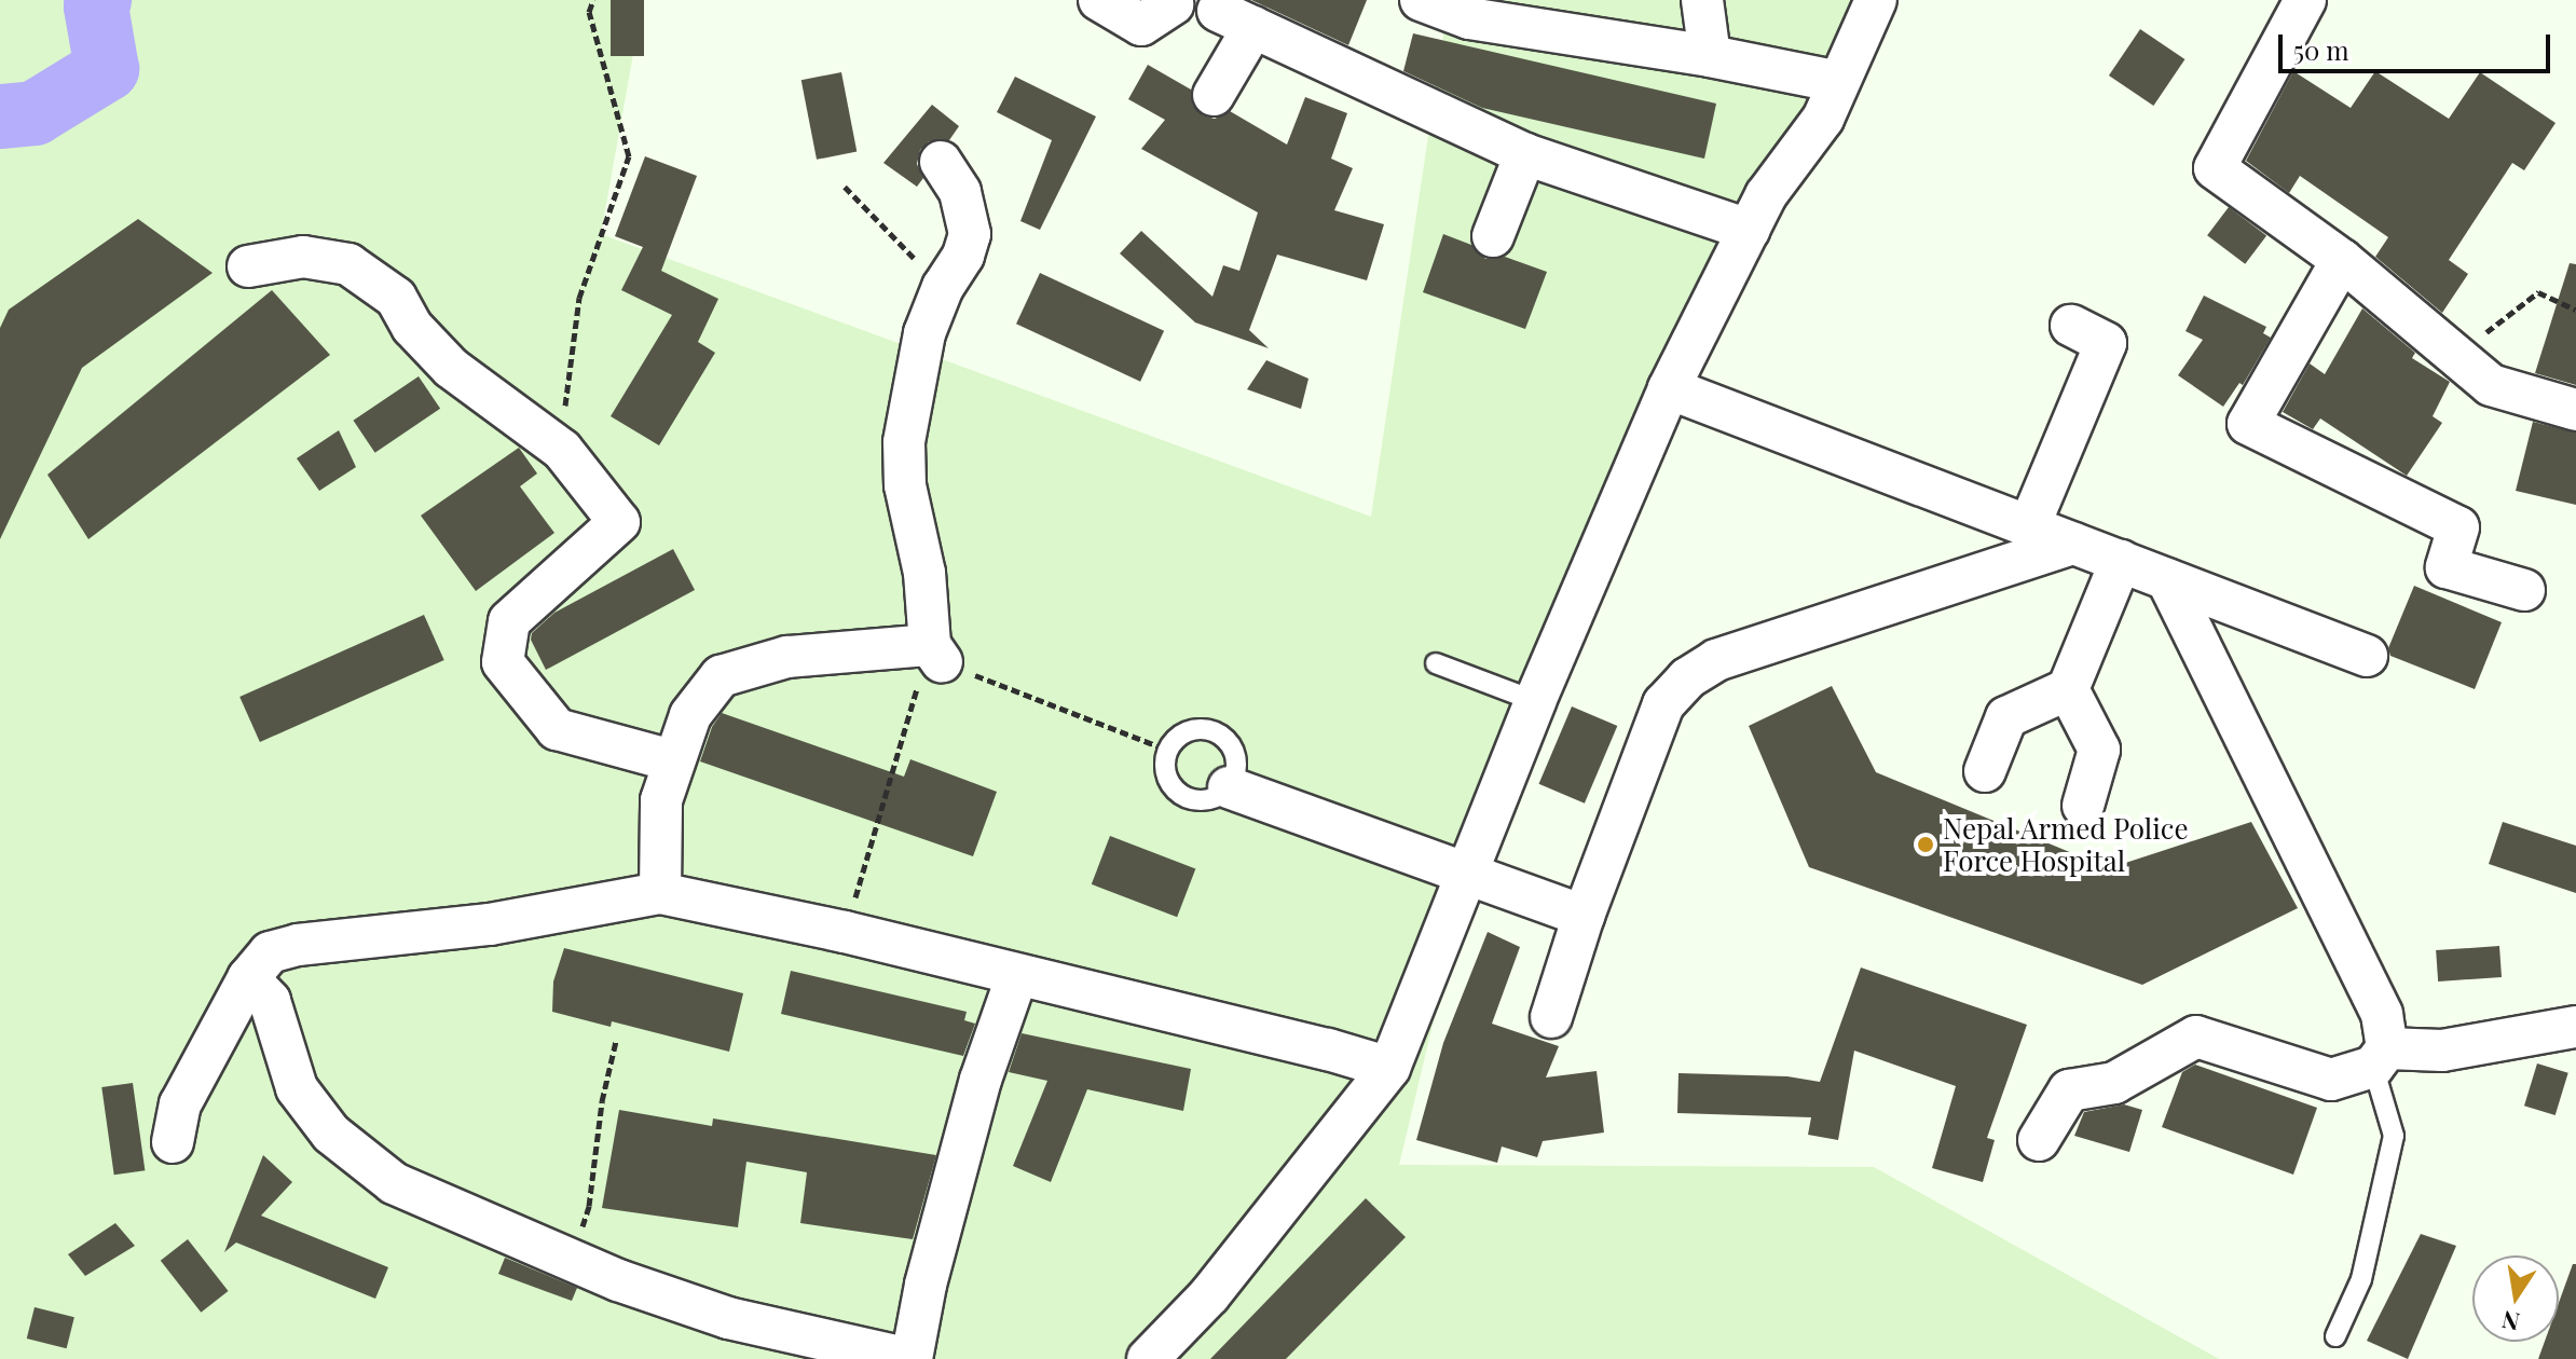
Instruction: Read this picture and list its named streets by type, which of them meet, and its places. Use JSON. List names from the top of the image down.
{
  "places": ["Nepal Armed Police Force Hospital"],
  "scale_bar": "50 m",
  "north": "bottom"
}
